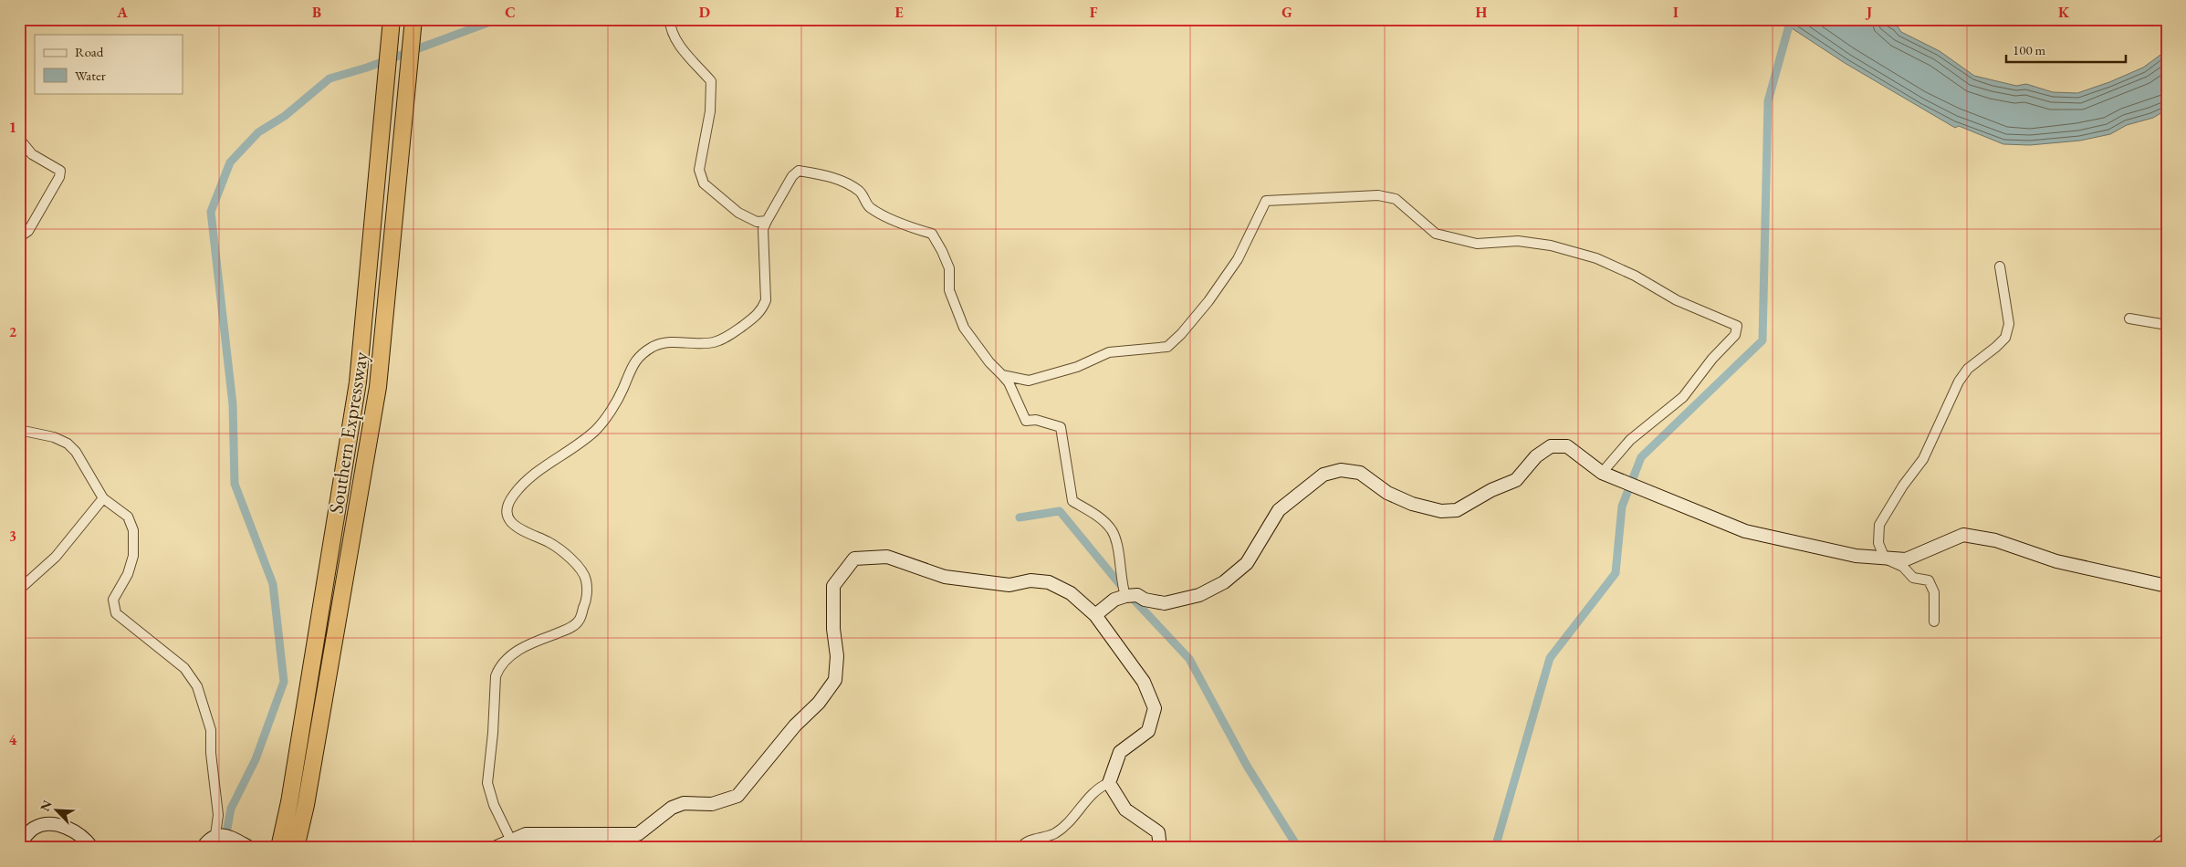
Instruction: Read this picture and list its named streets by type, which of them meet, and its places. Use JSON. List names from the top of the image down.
{
  "streets": {
    "highway": ["Southern Expressway"]
  },
  "legend": ["Road", "Water"],
  "scale_bar": "100 m",
  "north": "top left",
  "grid": {
    "columns": [
      "A",
      "B",
      "C",
      "D",
      "E",
      "F",
      "G",
      "H",
      "I",
      "J",
      "K"
    ],
    "rows": [
      "1",
      "2",
      "3",
      "4"
    ]
  }
}
